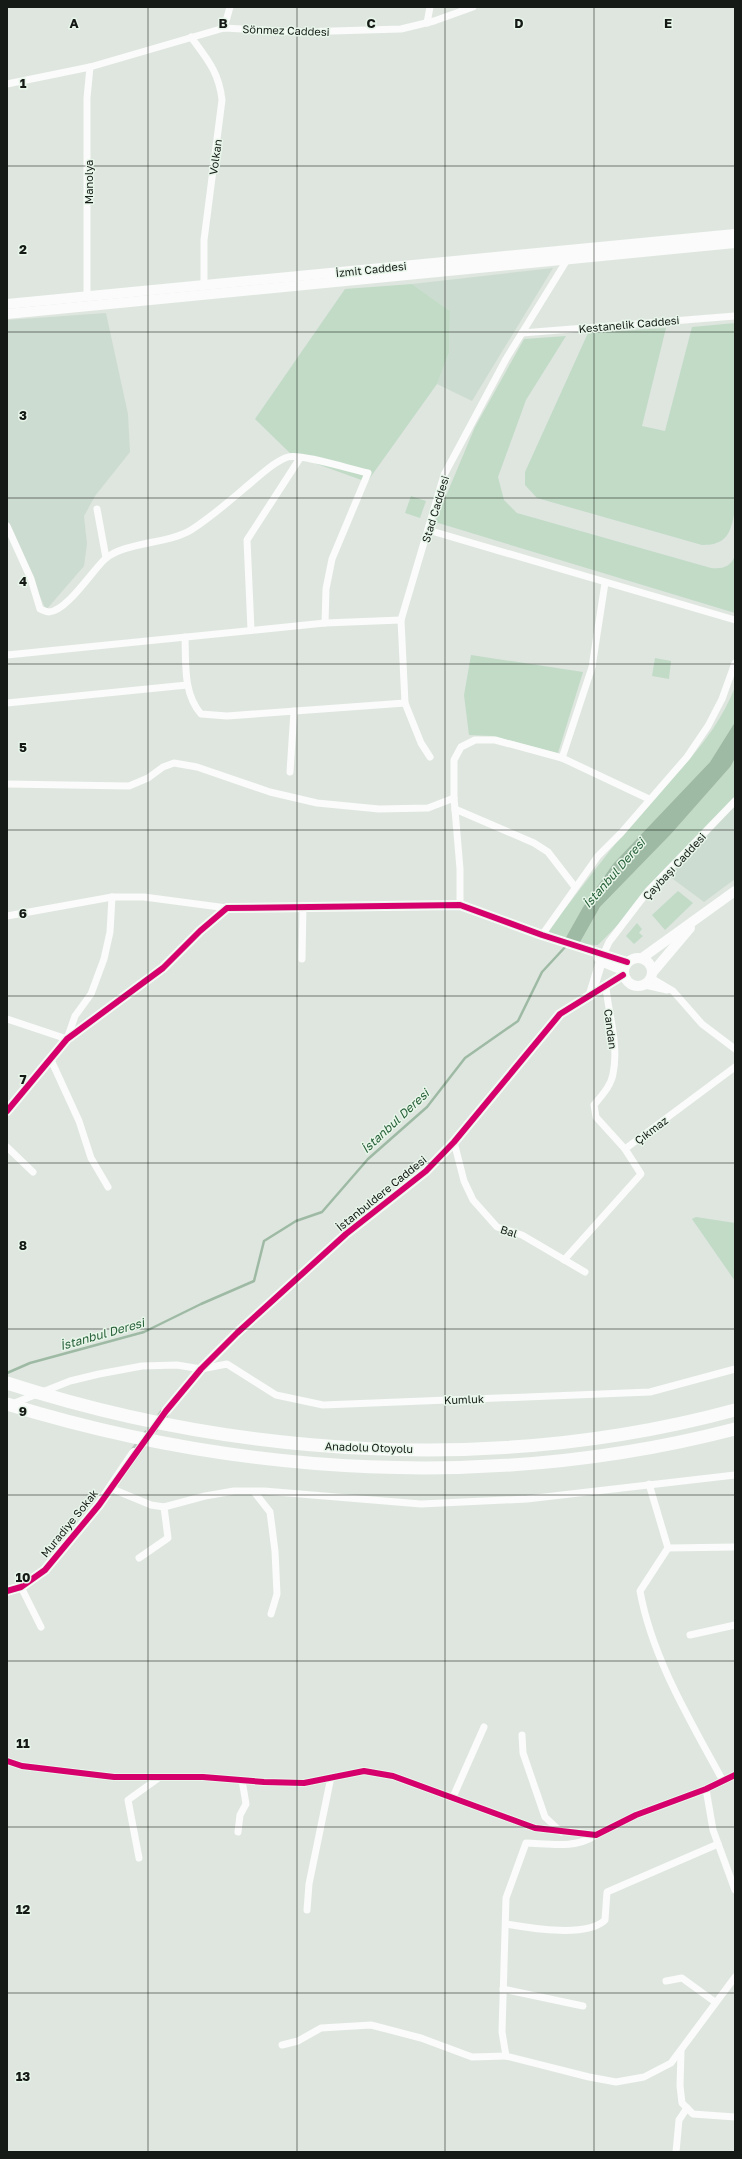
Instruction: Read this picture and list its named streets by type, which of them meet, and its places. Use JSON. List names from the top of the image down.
{
  "streets": {
    "highway": ["Anadolu Otoyolu"],
    "street": [
      "Sönmez Caddesi",
      "Volkan",
      "Manolya",
      "İzmit Caddesi",
      "Kestanelik Caddesi",
      "Stad Caddesi",
      "Çaybaşı Caddesi",
      "Candan",
      "Çıkmaz",
      "İstanbuldere Caddesi",
      "Bal",
      "Kumluk",
      "Muradiye Sokak"
    ]
  },
  "crossings": [
    ["Sönmez Caddesi", "Volkan"],
    ["Sönmez Caddesi", "Manolya"],
    ["Volkan", "İzmit Caddesi"],
    ["Manolya", "İzmit Caddesi"],
    ["İzmit Caddesi", "Stad Caddesi"],
    ["Kestanelik Caddesi", "Stad Caddesi"],
    ["Candan", "Çıkmaz"],
    ["Candan", "İstanbuldere Caddesi"],
    ["Çıkmaz", "Bal"],
    ["İstanbuldere Caddesi", "Bal"],
    ["İstanbuldere Caddesi", "Kumluk"]
  ],
  "water": ["İstanbul Deresi"],
  "grid": {
    "columns": [
      "A",
      "B",
      "C",
      "D",
      "E"
    ],
    "rows": [
      "1",
      "2",
      "3",
      "4",
      "5",
      "6",
      "7",
      "8",
      "9",
      "10",
      "11",
      "12",
      "13"
    ]
  }
}
